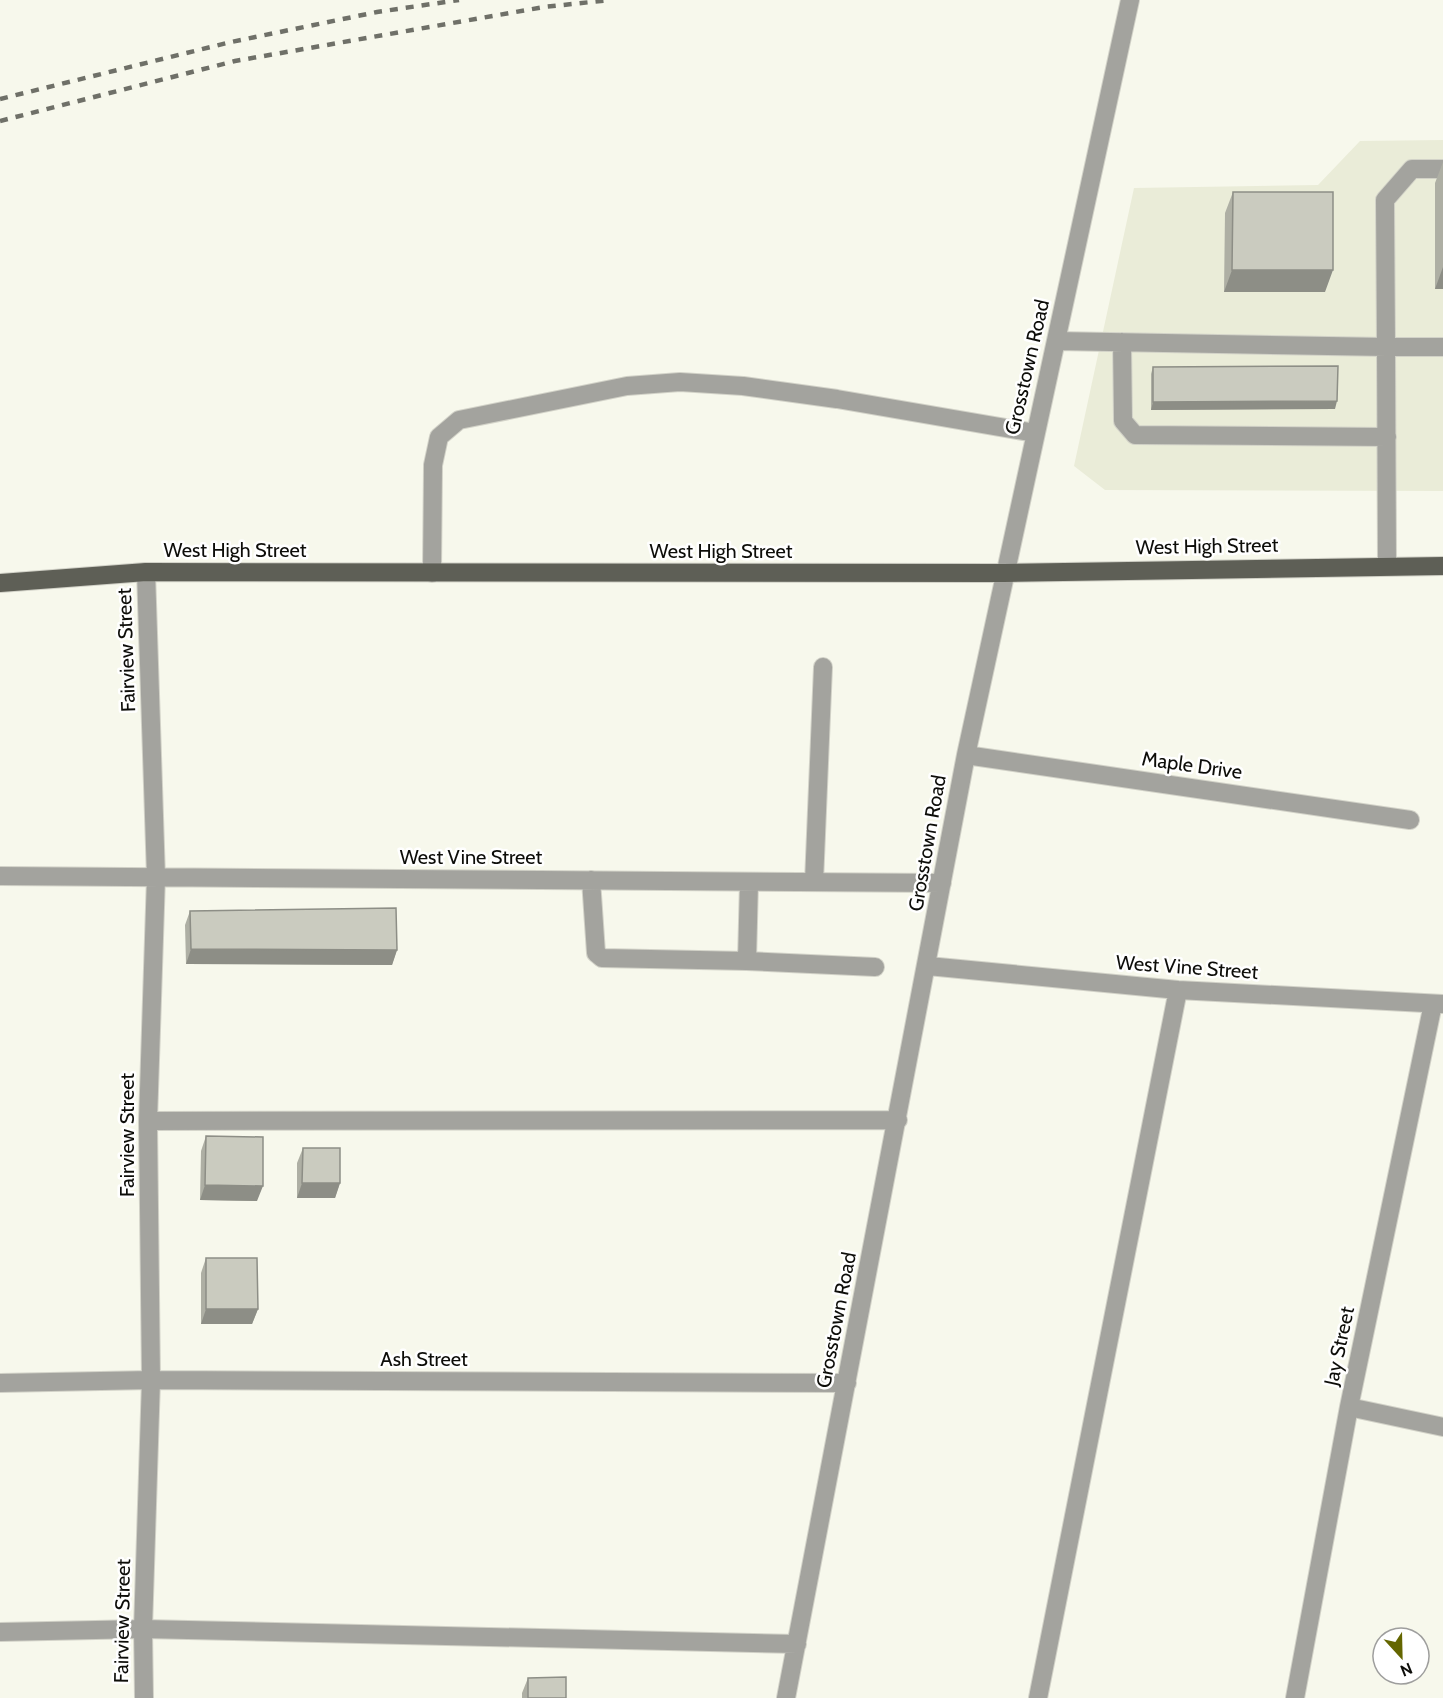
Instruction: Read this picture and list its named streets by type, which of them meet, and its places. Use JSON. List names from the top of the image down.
{
  "streets": {
    "main road": ["West High Street"],
    "street": [
      "Grosstown Road",
      "Fairview Street",
      "Maple Drive",
      "West Vine Street",
      "Jay Street",
      "Ash Street"
    ]
  },
  "crossings": [
    ["Grosstown Road", "West High Street"],
    ["Grosstown Road", "Maple Drive"],
    ["Grosstown Road", "West Vine Street"],
    ["Grosstown Road", "Ash Street"],
    ["West High Street", "Fairview Street"],
    ["Fairview Street", "West Vine Street"],
    ["Fairview Street", "Ash Street"],
    ["West Vine Street", "Jay Street"]
  ],
  "north": "bottom"
}
